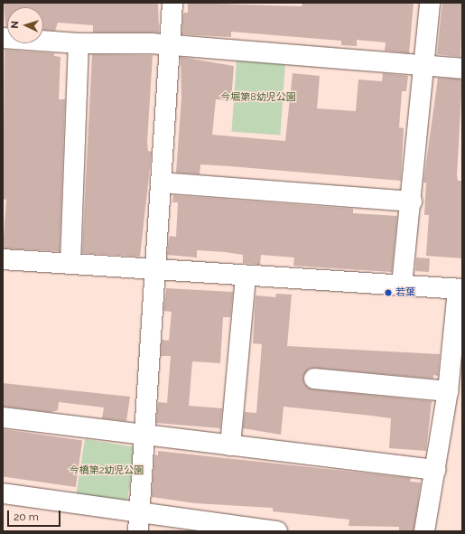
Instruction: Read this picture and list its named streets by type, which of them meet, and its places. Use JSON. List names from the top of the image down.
{
  "parks": ["今堀第8幼児公園", "今橋第2幼児公園"],
  "places": ["若葉"],
  "scale_bar": "20 m",
  "north": "left"
}
